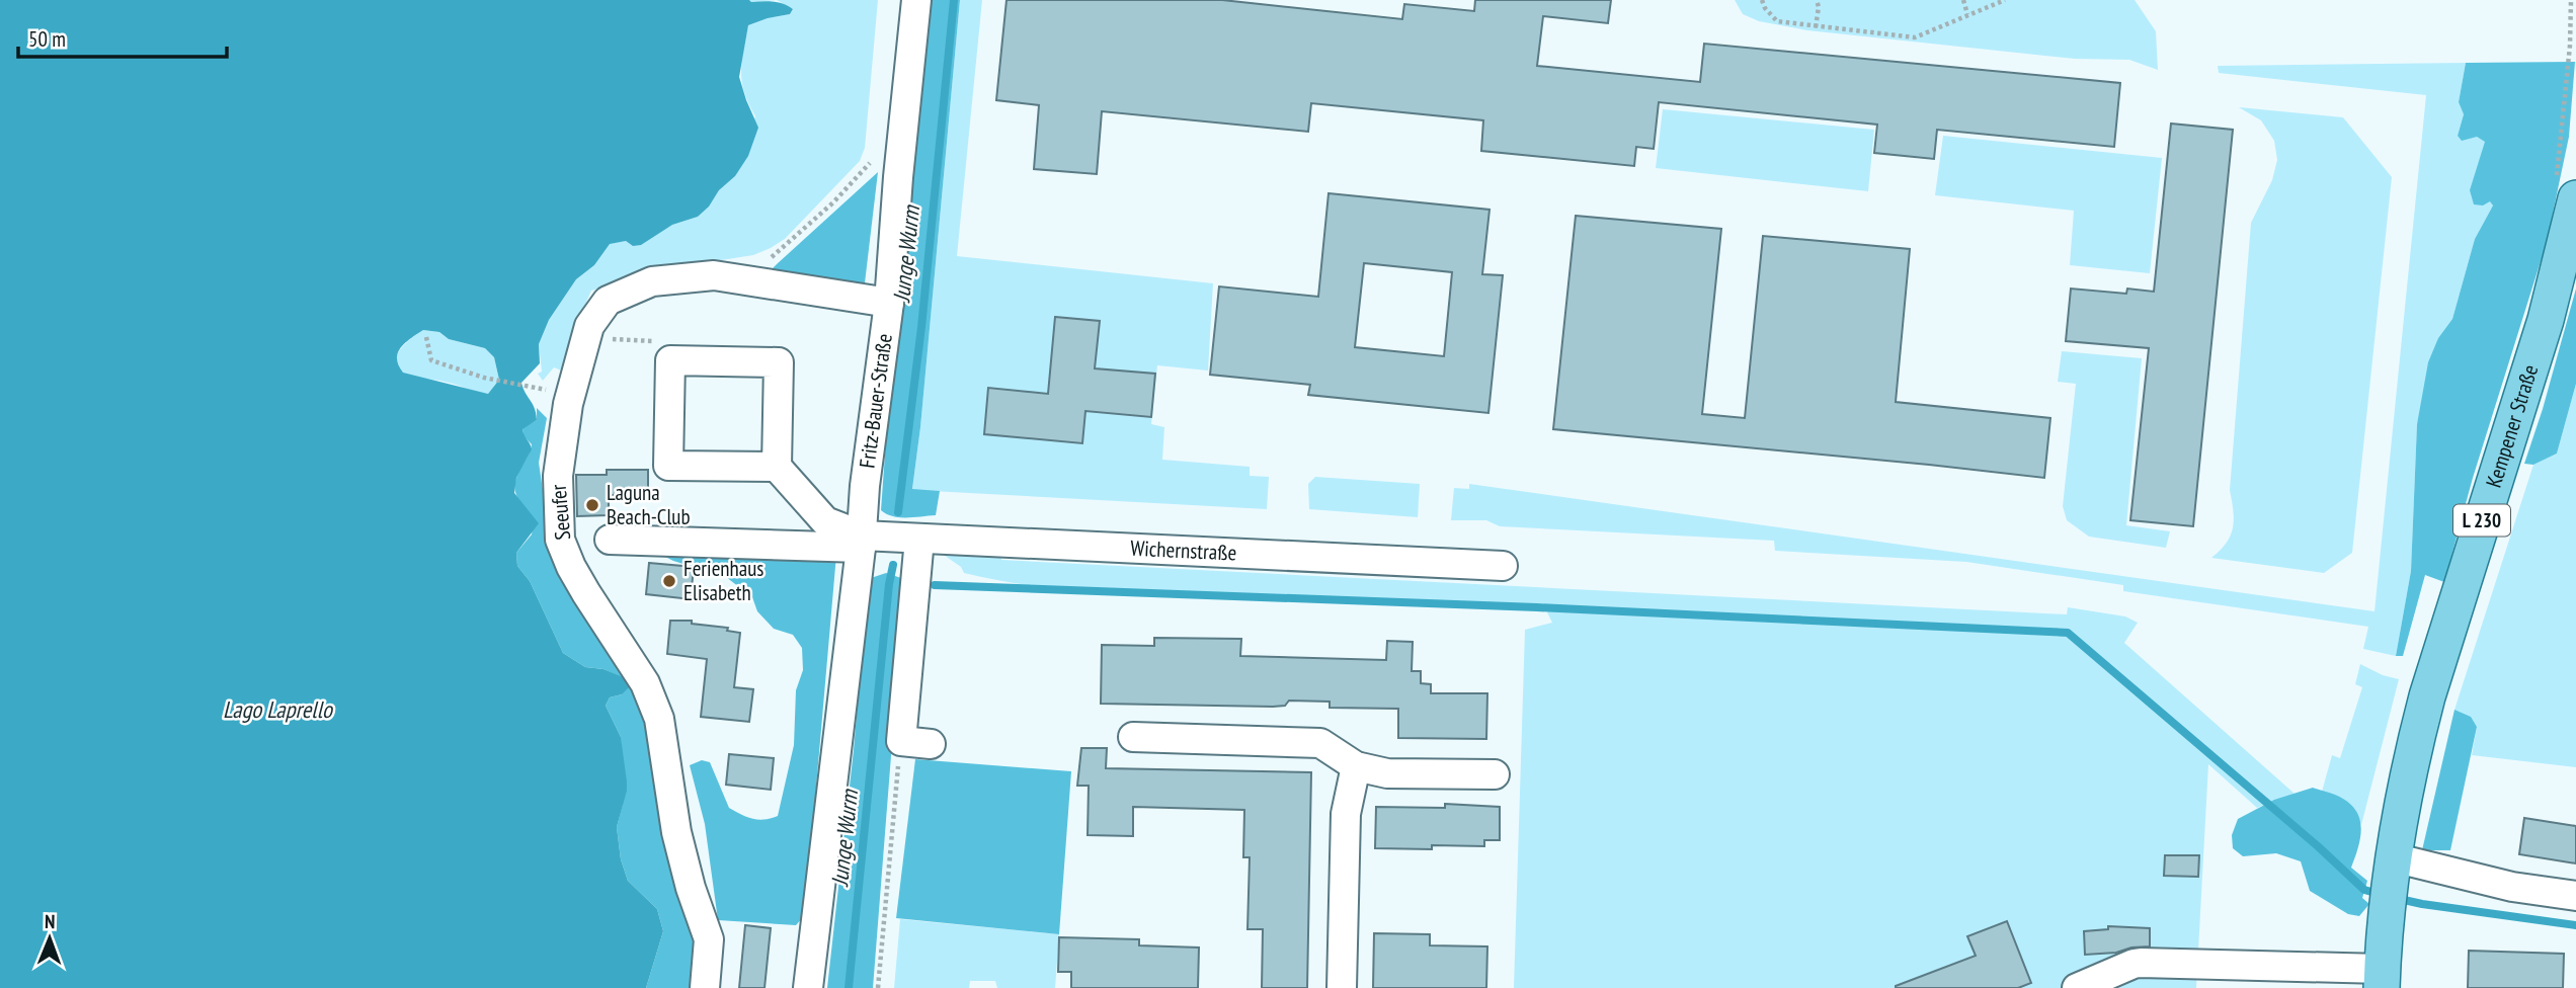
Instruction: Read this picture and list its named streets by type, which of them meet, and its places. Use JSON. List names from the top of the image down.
{
  "streets": {
    "main road": ["Kempener Straße", "L 230"],
    "street": ["Fritz-Bauer-Straße", "Seeufer", "Wichernstraße"]
  },
  "crossings": [
    ["Fritz-Bauer-Straße", "Seeufer"],
    ["Fritz-Bauer-Straße", "Wichernstraße"]
  ],
  "water": ["Junge Wurm", "Lago Laprello"],
  "places": ["Laguna Beach-Club", "Ferienhaus Elisabeth"],
  "scale_bar": "50 m",
  "north": "top"
}
